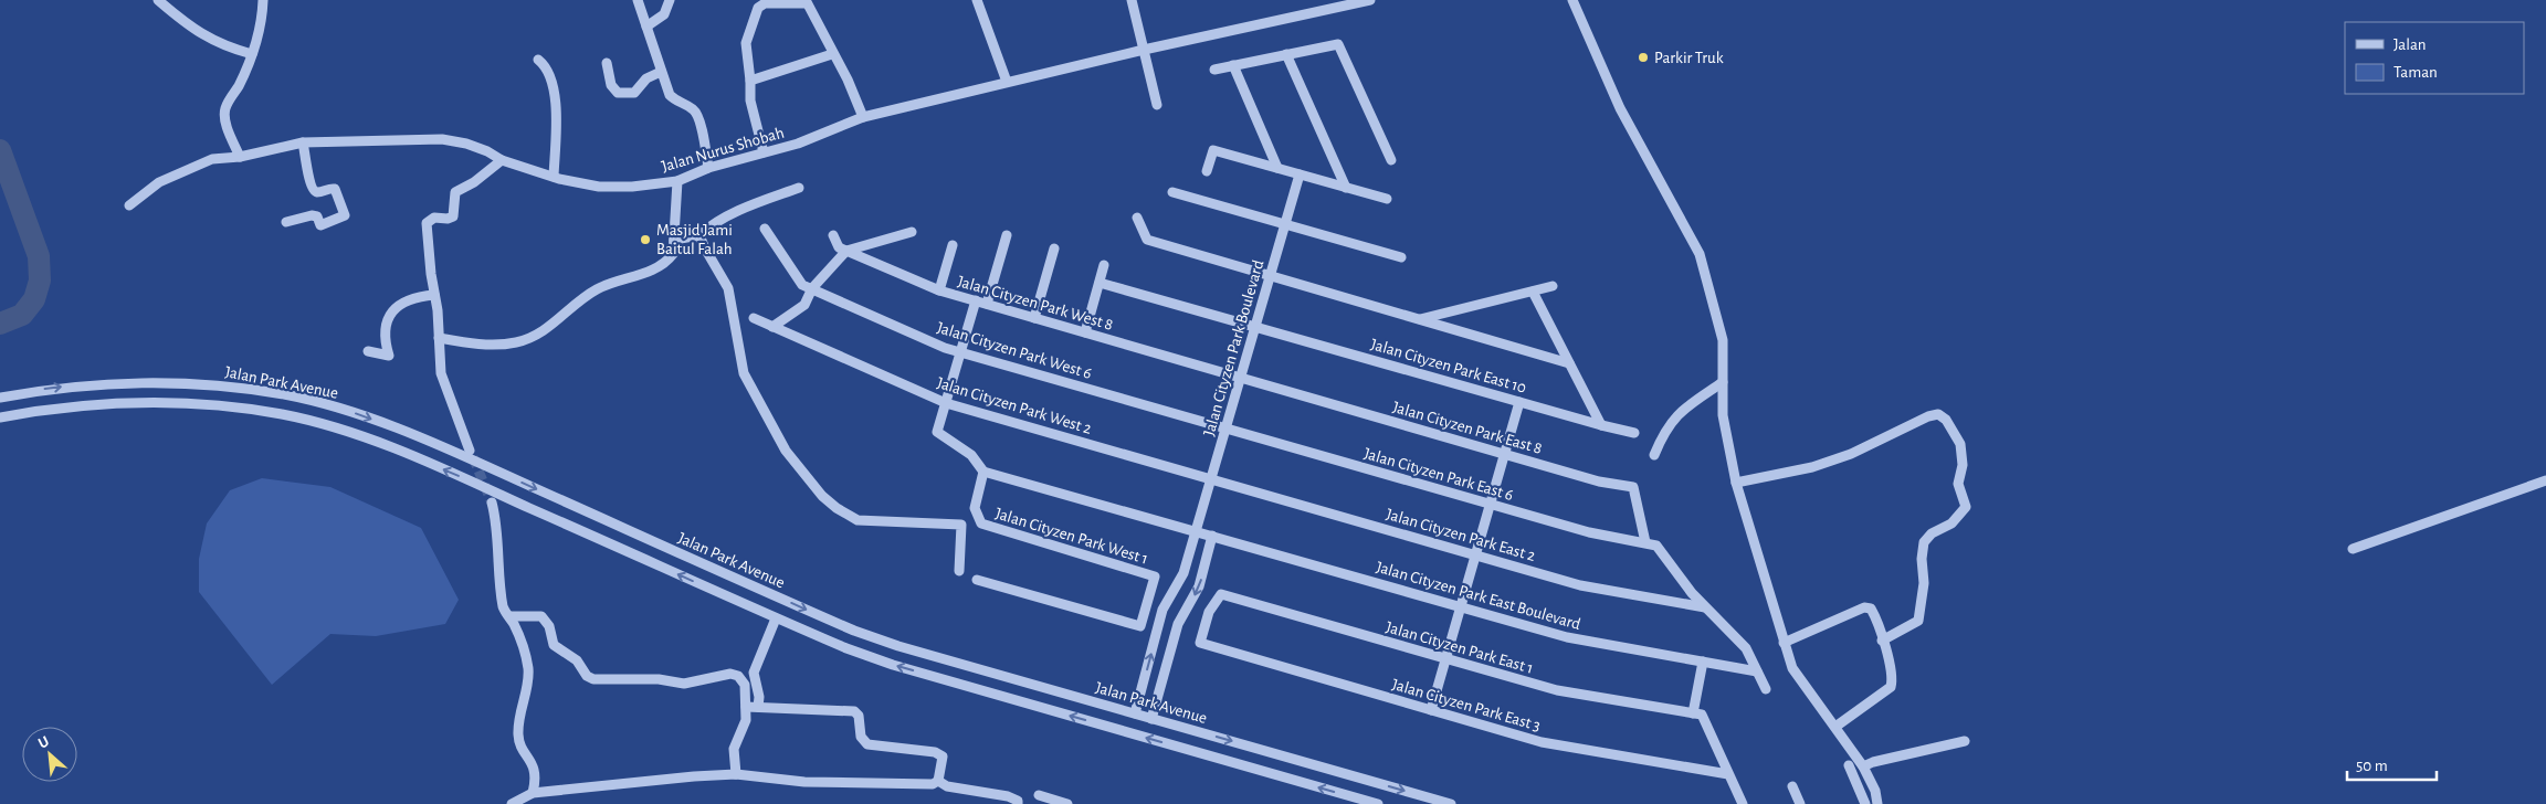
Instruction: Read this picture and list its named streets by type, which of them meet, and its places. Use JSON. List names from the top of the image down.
{
  "streets": {
    "street": [
      "Jalan Nurus Shobah",
      "Jalan Cityzen Park West 8",
      "Jalan Cityzen Park Boulevard",
      "Jalan Cityzen Park West 6",
      "Jalan Cityzen Park East 10",
      "Jalan Park Avenue",
      "Jalan Cityzen Park West 2",
      "Jalan Cityzen Park East 8",
      "Jalan Cityzen Park East 6",
      "Jalan Cityzen Park East 2",
      "Jalan Cityzen Park West 1",
      "Jalan Cityzen Park East Boulevard",
      "Jalan Cityzen Park East 1",
      "Jalan Cityzen Park East 3"
    ]
  },
  "crossings": [
    ["Jalan Cityzen Park West 8", "Jalan Cityzen Park Boulevard"],
    ["Jalan Cityzen Park West 8", "Jalan Cityzen Park East 8"],
    ["Jalan Cityzen Park Boulevard", "Jalan Cityzen Park West 6"],
    ["Jalan Cityzen Park Boulevard", "Jalan Cityzen Park East 10"],
    ["Jalan Cityzen Park Boulevard", "Jalan Park Avenue"],
    ["Jalan Cityzen Park Boulevard", "Jalan Cityzen Park West 2"],
    ["Jalan Cityzen Park Boulevard", "Jalan Cityzen Park East 8"],
    ["Jalan Cityzen Park Boulevard", "Jalan Cityzen Park East 6"],
    ["Jalan Cityzen Park Boulevard", "Jalan Cityzen Park East 2"],
    ["Jalan Cityzen Park Boulevard", "Jalan Cityzen Park East Boulevard"],
    ["Jalan Cityzen Park West 6", "Jalan Cityzen Park East 6"],
    ["Jalan Cityzen Park West 2", "Jalan Cityzen Park East 2"],
    ["Jalan Cityzen Park East 8", "Jalan Cityzen Park East 6"],
    ["Jalan Cityzen Park West 1", "Jalan Cityzen Park East Boulevard"],
    ["Jalan Cityzen Park East 1", "Jalan Cityzen Park East 3"]
  ],
  "places": ["Parkir Truk", "Masjid Jami Baitul Falah"],
  "legend": ["Jalan", "Taman"],
  "scale_bar": "50 m",
  "north": "top left"
}
